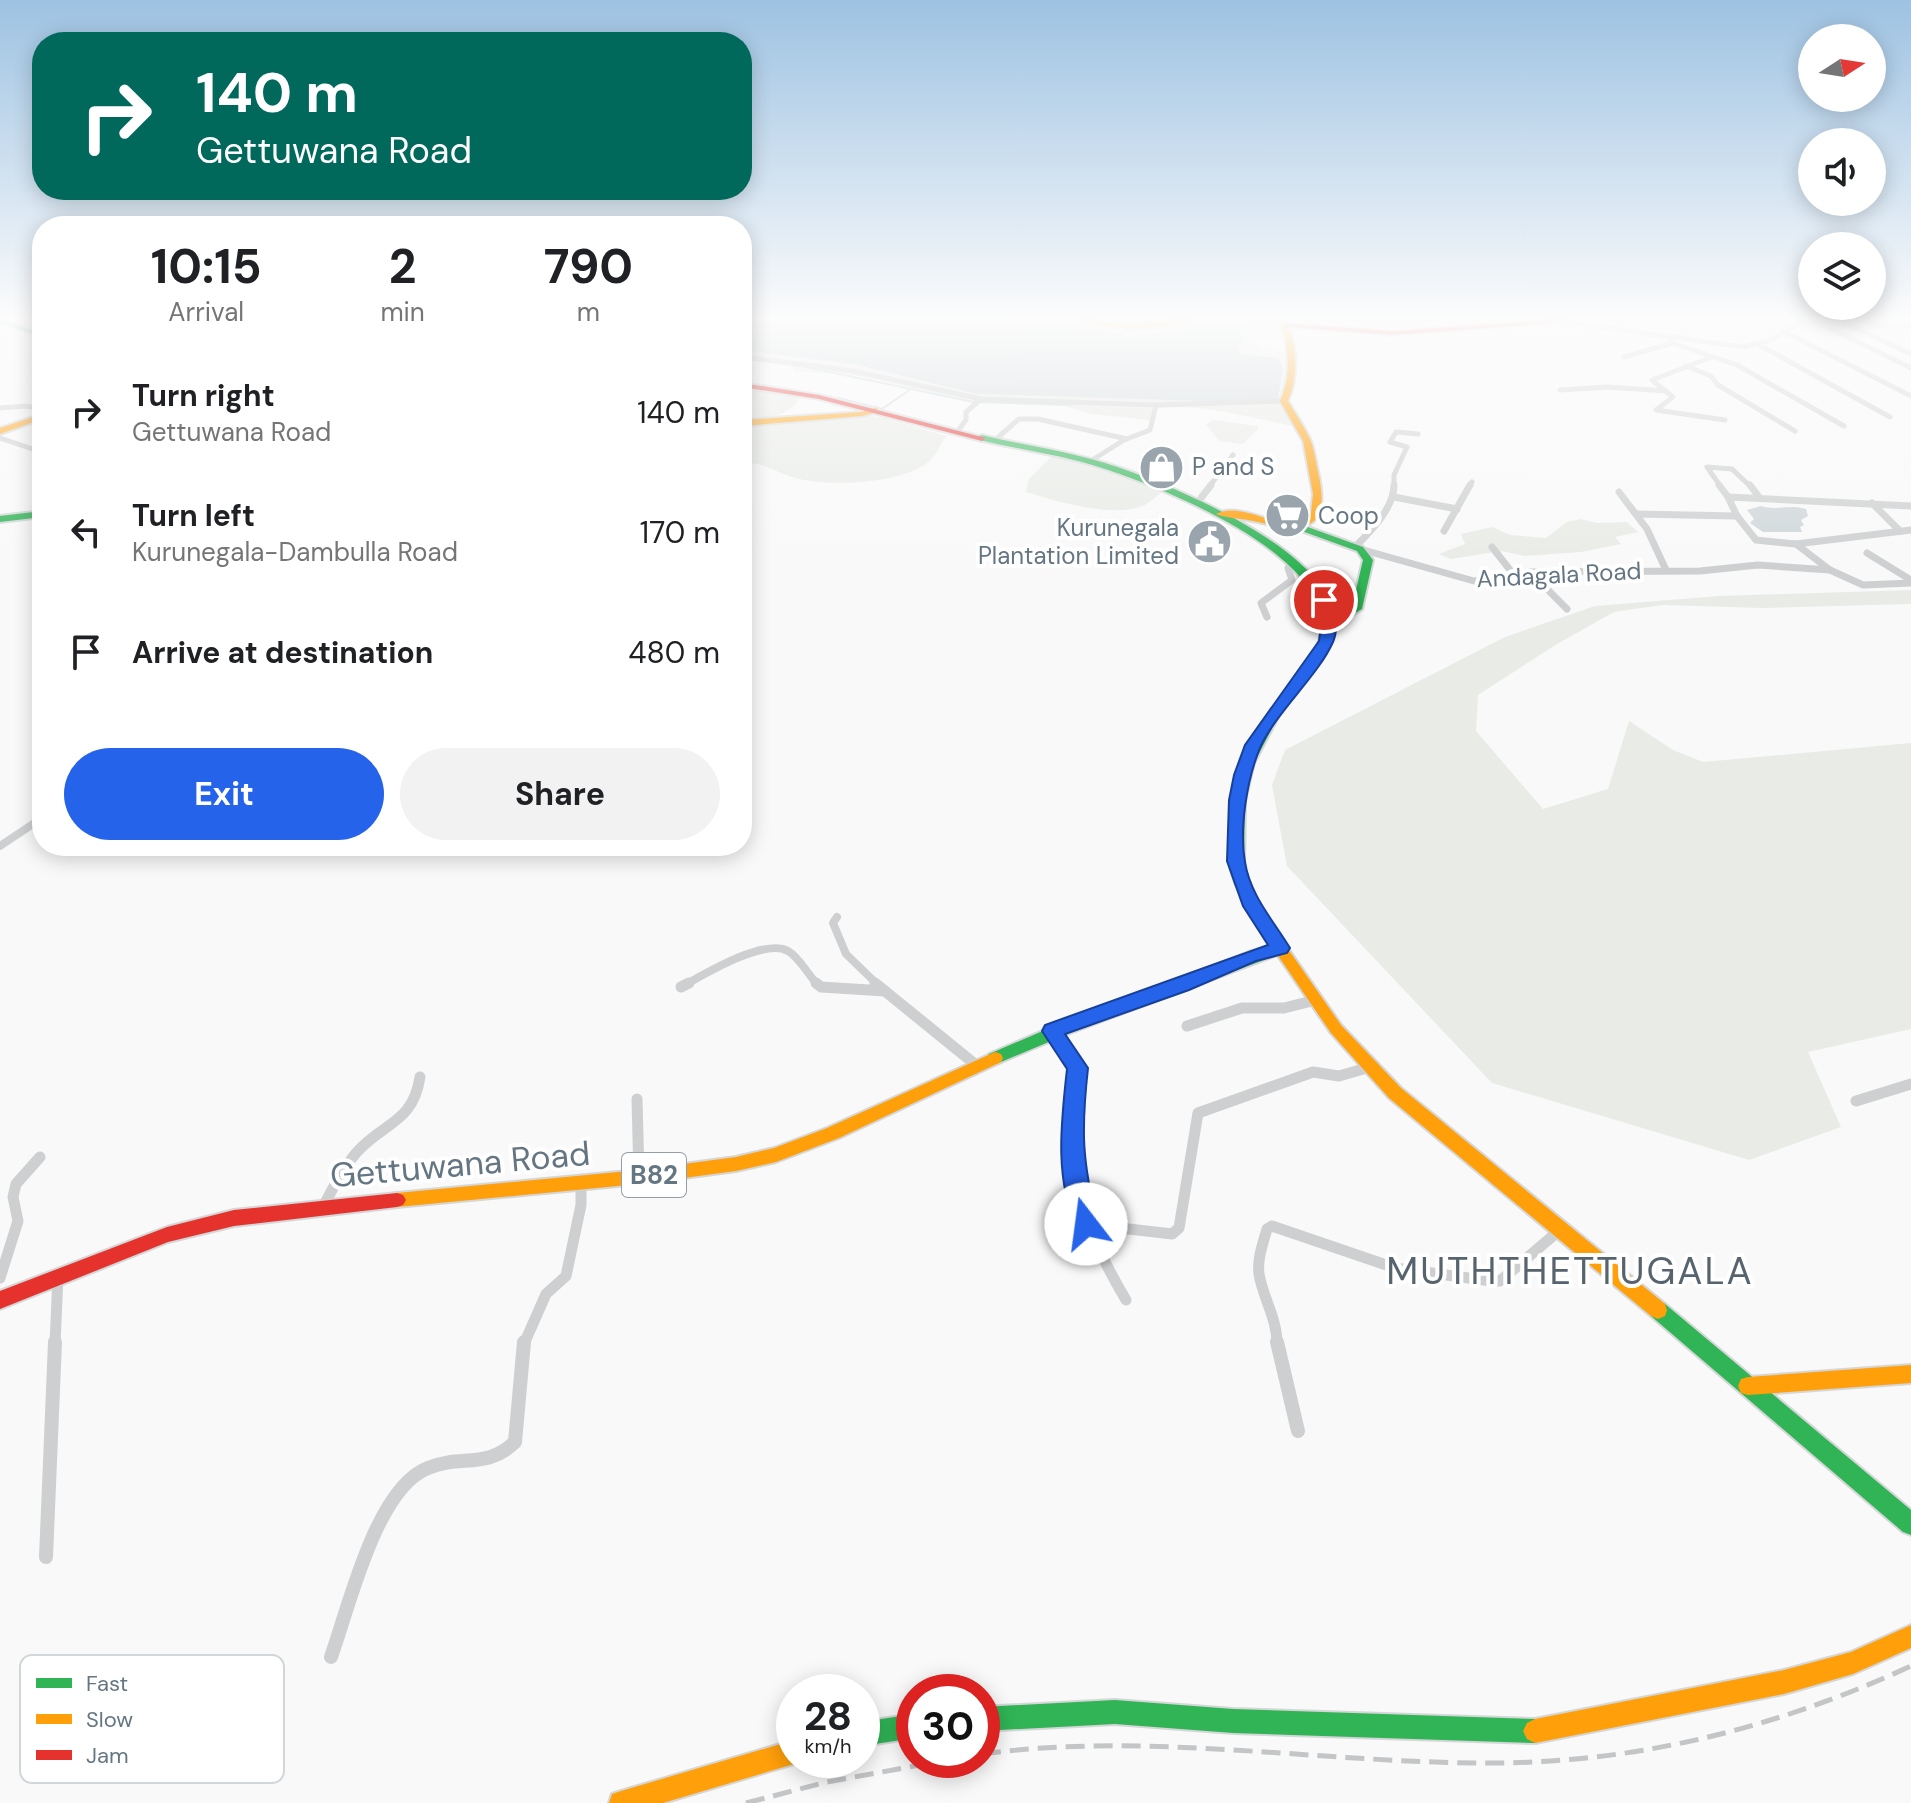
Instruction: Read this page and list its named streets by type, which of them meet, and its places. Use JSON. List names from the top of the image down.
{
  "streets": {
    "main road": ["Gettuwana Road", "B82"],
    "street": ["Andagala Road"]
  },
  "districts": ["MUTHTHETTUGALA"],
  "places": {
    "shop": ["P and S"],
    "supermarket": ["Coop"],
    "public building": ["Kurunegala Plantation Limited"]
  },
  "legend": ["Fast", "Slow", "Jam"],
  "north": "right",
  "page": {
    "turn": ["140 m", "Gettuwana Road"],
    "eta": [
      "10:15",
      "Arrival",
      "2",
      "min",
      "790",
      "m"
    ],
    "list": [
      {
        "name": "Turn right",
        "note": "Gettuwana Road",
        "value": "140 m"
      },
      {
        "name": "Turn left",
        "note": "Kurunegala-Dambulla Road",
        "value": "170 m"
      },
      {
        "name": "Arrive at destination",
        "value": "480 m"
      }
    ],
    "buttons": ["Exit", "Share"],
    "speed": "28 km/h",
    "limit": "30"
  }
}
